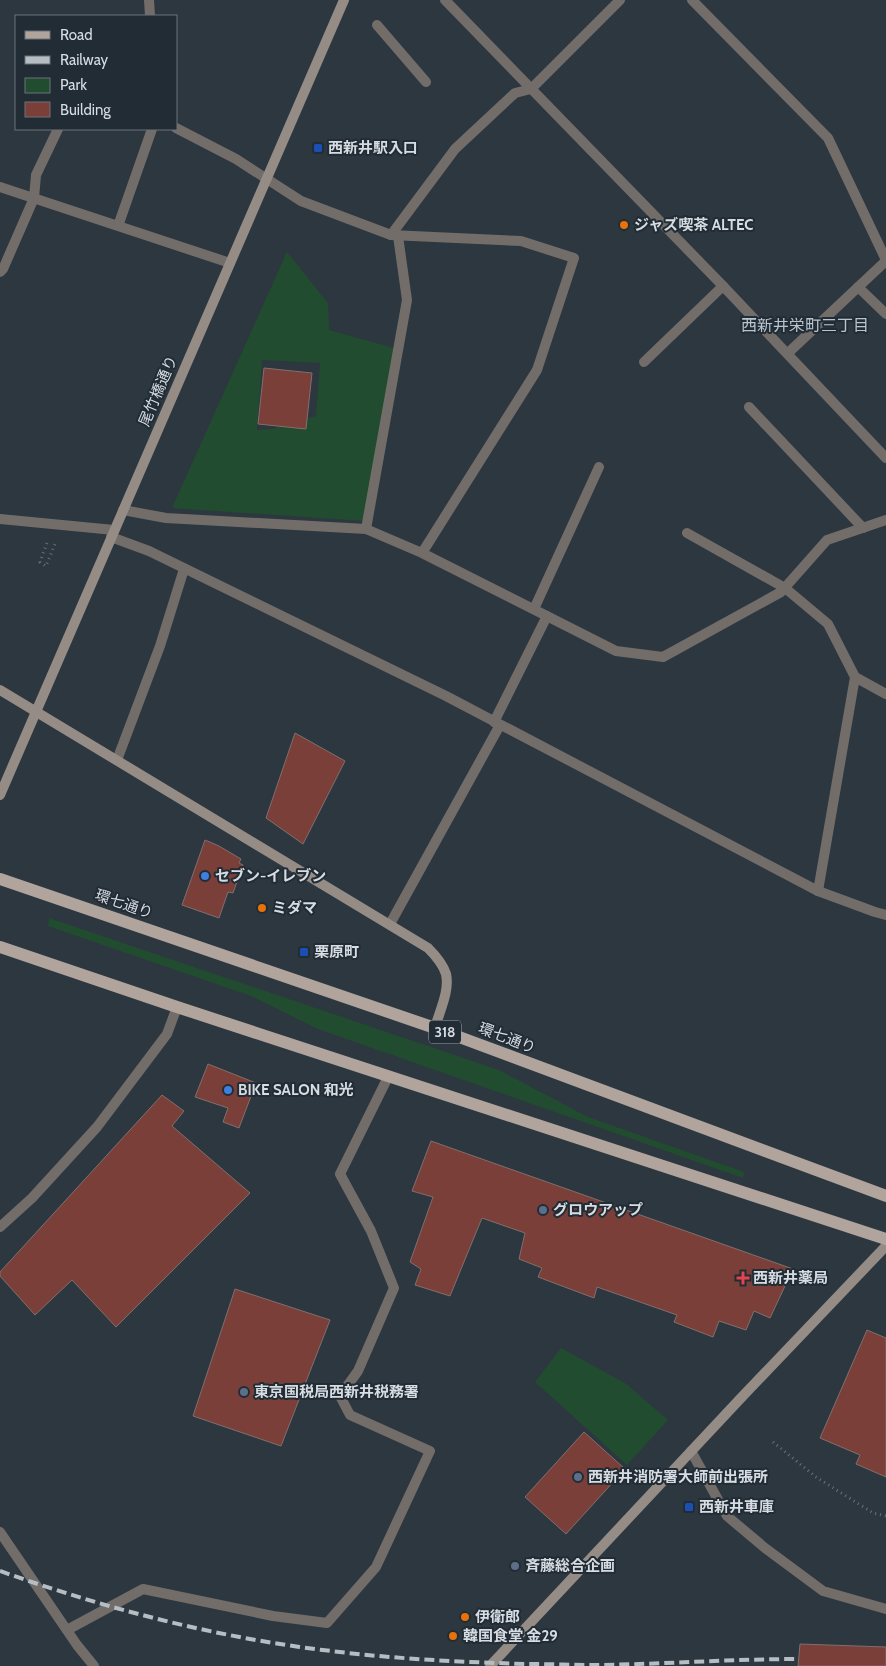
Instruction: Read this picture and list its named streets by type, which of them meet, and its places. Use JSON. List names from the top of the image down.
{
  "streets": {
    "main road": ["環七通り", "318"],
    "street": ["尾竹橋通り"]
  },
  "districts": ["西新井栄町三丁目"],
  "places": {
    "transit": ["西新井駅入口", "栗原町", "西新井車庫"],
    "other": [
      "ジャズ喫茶 ALTEC",
      "セブン-イレブン",
      "ミダマ",
      "BIKE SALON 和光",
      "グロウアップ",
      "東京国税局西新井税務署",
      "西新井消防署大師前出張所",
      "斉藤総合企画",
      "伊衛郎",
      "韓国食堂 金29"
    ],
    "health": ["西新井薬局"]
  },
  "legend": [
    "Road",
    "Railway",
    "Park",
    "Building"
  ]
}
